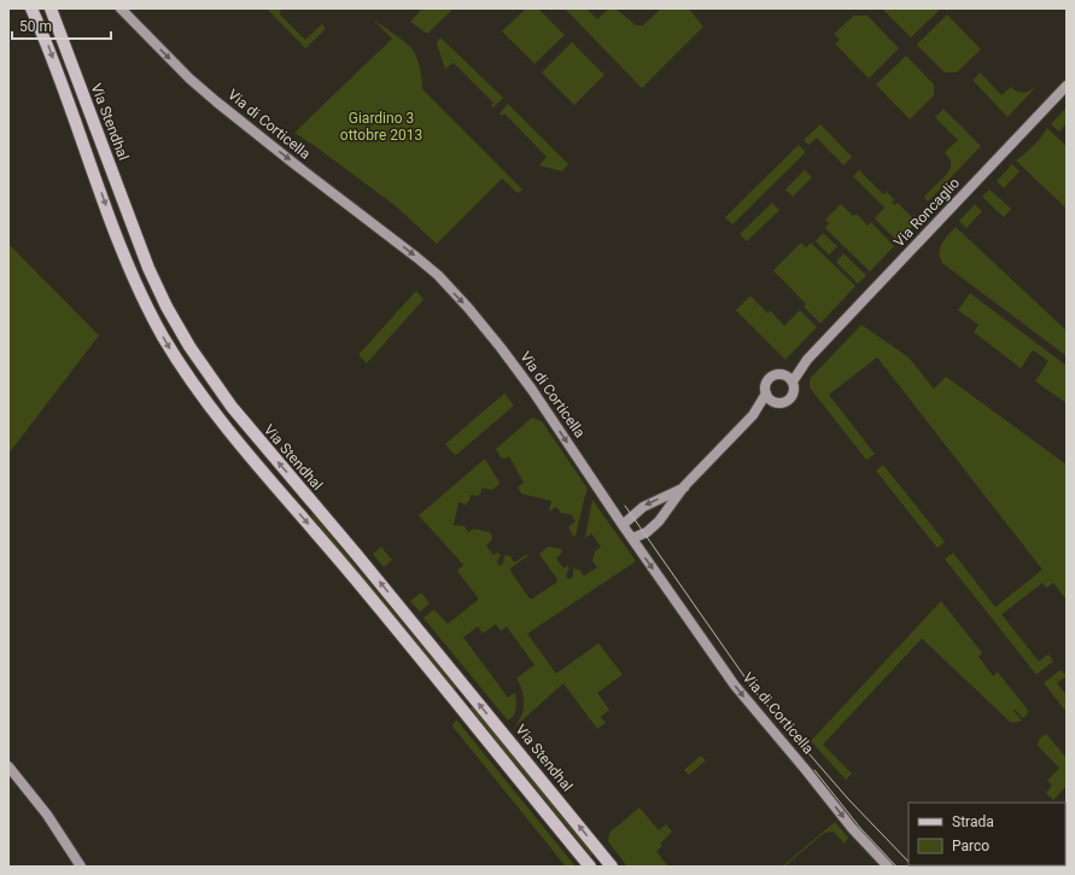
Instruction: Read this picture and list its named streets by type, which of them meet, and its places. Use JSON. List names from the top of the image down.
{
  "streets": {
    "main road": ["Via Stendhal"],
    "street": ["Via di Corticella", "Via Roncaglio"]
  },
  "one_way": ["Via di Corticella"],
  "parks": ["Giardino 3 ottobre 2013"],
  "legend": ["Strada", "Parco"],
  "scale_bar": "50 m"
}
